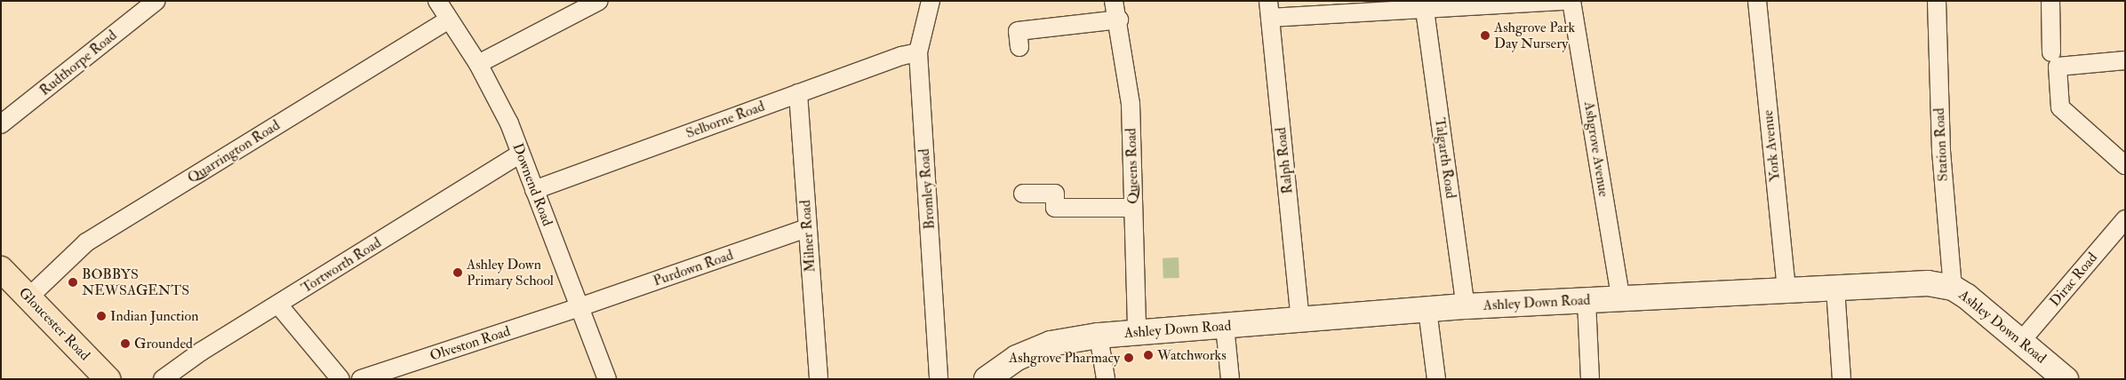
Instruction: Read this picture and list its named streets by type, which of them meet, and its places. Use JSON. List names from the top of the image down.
{
  "streets": {
    "main road": ["Ashley Down Road", "Gloucester Road"],
    "street": [
      "Rudthorpe Road",
      "Selborne Road",
      "Station Road",
      "York Avenue",
      "Ashgrove Avenue",
      "Quarrington Road",
      "Talgarth Road",
      "Ralph Road",
      "Queens Road",
      "Downend Road",
      "Bromley Road",
      "Milner Road",
      "Tortworth Road",
      "Purdown Road",
      "Dirac Road",
      "Olveston Road"
    ]
  },
  "crossings": [
    ["Selborne Road", "Downend Road"],
    ["Selborne Road", "Bromley Road"],
    ["Selborne Road", "Milner Road"],
    ["Station Road", "Ashley Down Road"],
    ["York Avenue", "Ashley Down Road"],
    ["Ashgrove Avenue", "Ashley Down Road"],
    ["Quarrington Road", "Downend Road"],
    ["Quarrington Road", "Gloucester Road"],
    ["Talgarth Road", "Ashley Down Road"],
    ["Ralph Road", "Ashley Down Road"],
    ["Queens Road", "Ashley Down Road"],
    ["Downend Road", "Tortworth Road"],
    ["Downend Road", "Purdown Road"],
    ["Downend Road", "Olveston Road"],
    ["Milner Road", "Purdown Road"],
    ["Purdown Road", "Olveston Road"],
    ["Dirac Road", "Ashley Down Road"]
  ],
  "places": [
    "Ashgrove Park Day Nursery",
    "Ashley Down Primary School",
    "BOBBYS NEWSAGENTS",
    "Indian Junction",
    "Grounded",
    "Watchworks",
    "Ashgrove Pharmacy"
  ]
}
